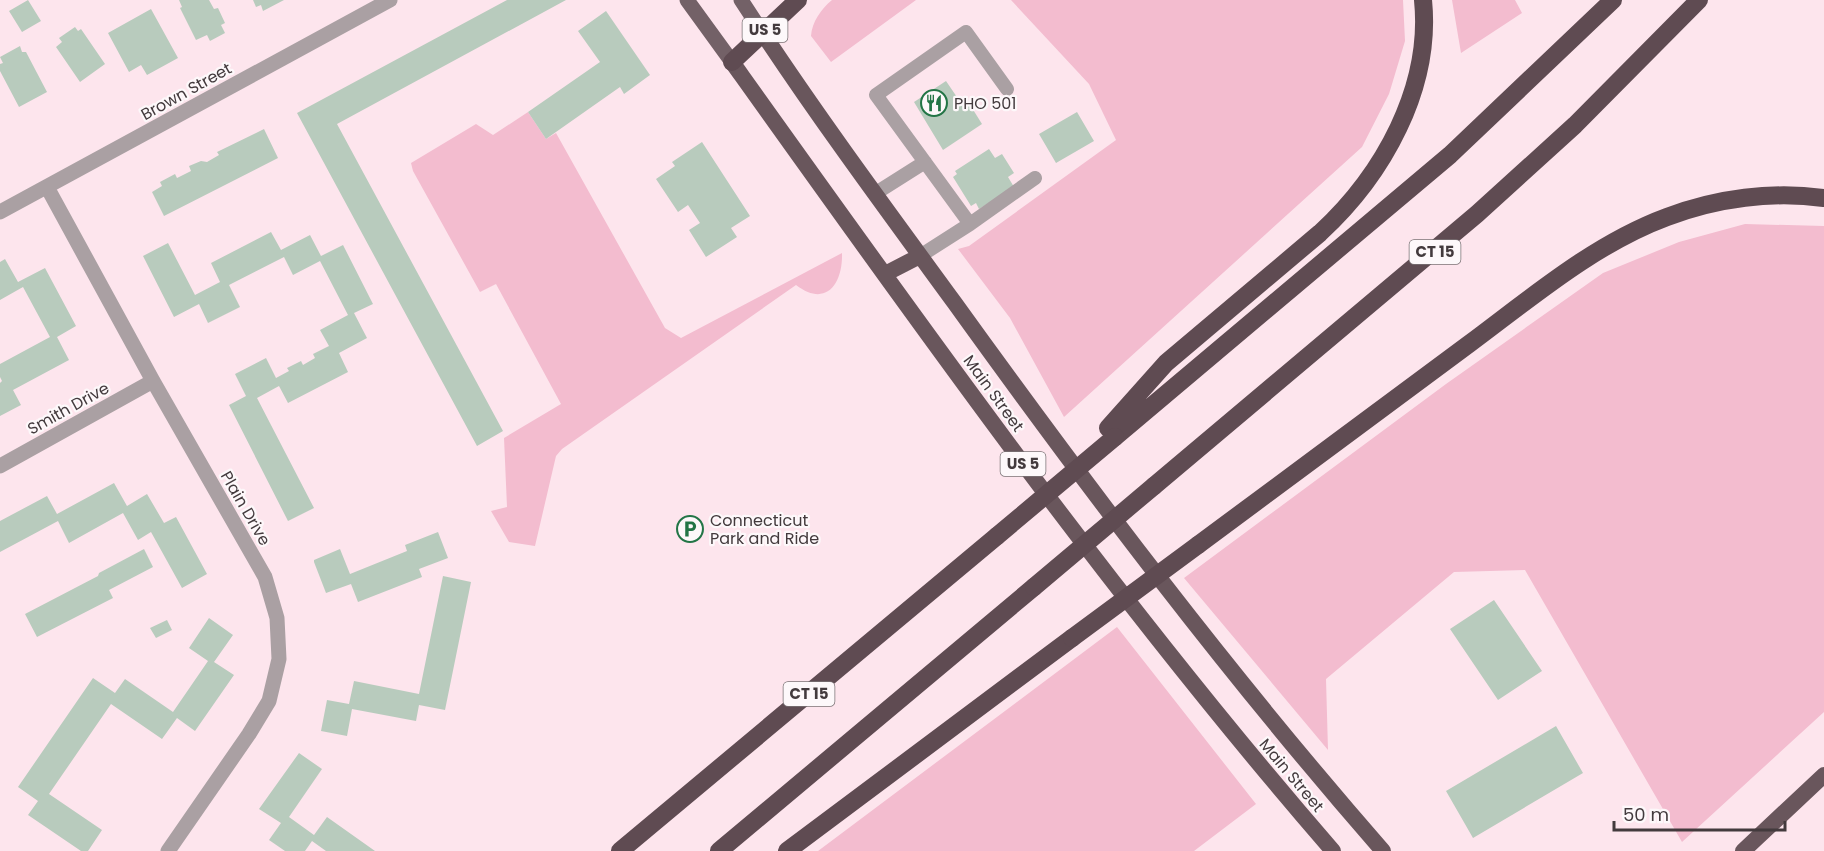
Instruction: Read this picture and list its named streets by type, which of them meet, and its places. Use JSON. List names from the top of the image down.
{
  "streets": {
    "highway": ["US 5", "CT 15", "Main Street"],
    "street": ["Brown Street", "Smith Drive", "Plain Drive"]
  },
  "crossings": [
    ["US 5", "Main Street"],
    ["Brown Street", "Plain Drive"],
    ["Smith Drive", "Plain Drive"]
  ],
  "places": {
    "restaurant": ["PHO 501"],
    "parking": ["Connecticut Park and Ride"]
  },
  "scale_bar": "50 m"
}
